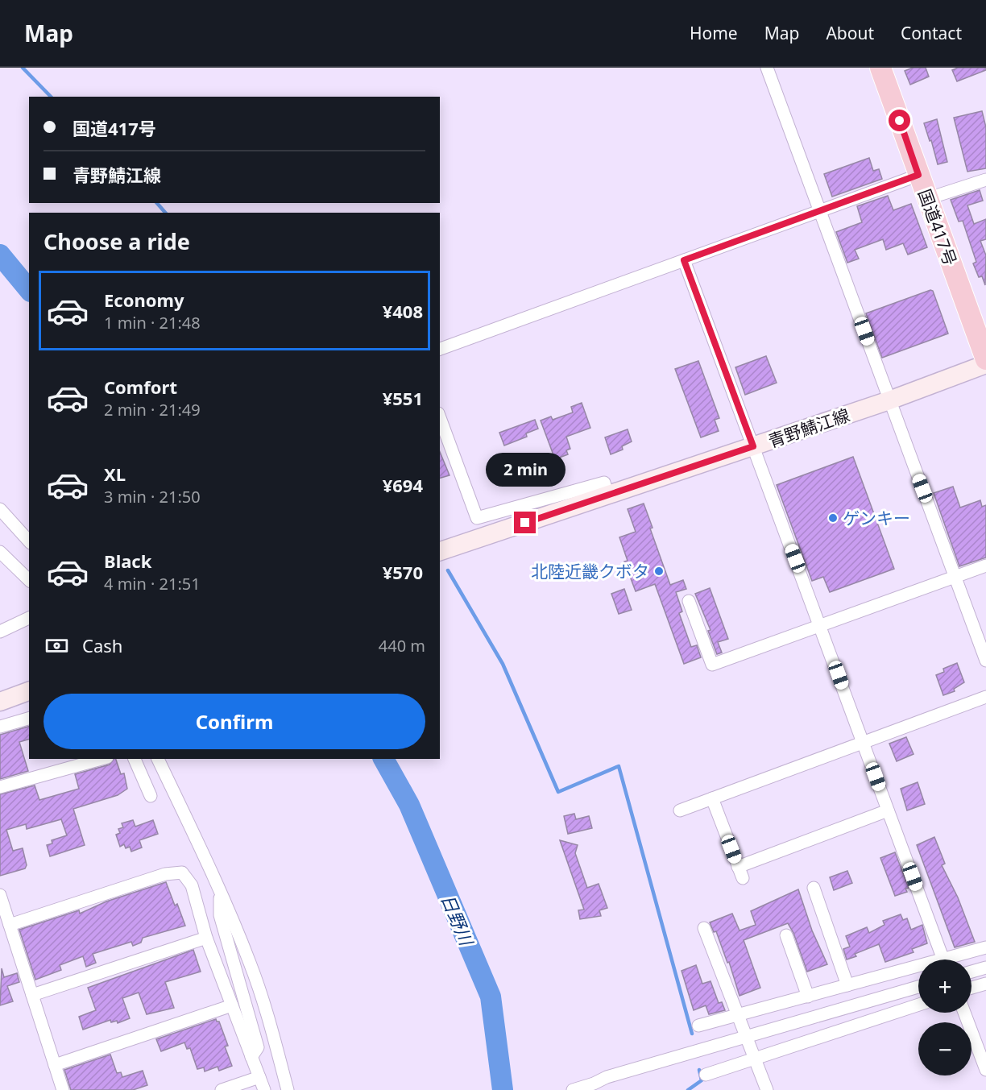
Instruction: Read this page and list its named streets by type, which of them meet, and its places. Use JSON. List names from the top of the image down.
{
  "streets": {
    "highway": ["国道417号"],
    "main road": ["青野鯖江線"]
  },
  "water": ["日野川"],
  "places": ["ゲンキー", "北陸近畿クボタ"],
  "page": {
    "header": "Map",
    "nav": [
      "Home",
      "Map",
      "About",
      "Contact"
    ],
    "banner": ["国道417号", "青野鯖江線"],
    "heading": "Choose a ride",
    "list": [
      {
        "name": "Economy",
        "note": "1 min · 21:48",
        "value": "¥408"
      },
      {
        "name": "Comfort",
        "note": "2 min · 21:49",
        "value": "¥551"
      },
      {
        "name": "XL",
        "note": "3 min · 21:50",
        "value": "¥694"
      },
      {
        "name": "Black",
        "note": "4 min · 21:51",
        "value": "¥570"
      }
    ],
    "bubble": "2 min",
    "pay": ["Cash", "440 m"],
    "buttons": "Confirm",
    "map_buttons": ["+", "−"]
  }
}
